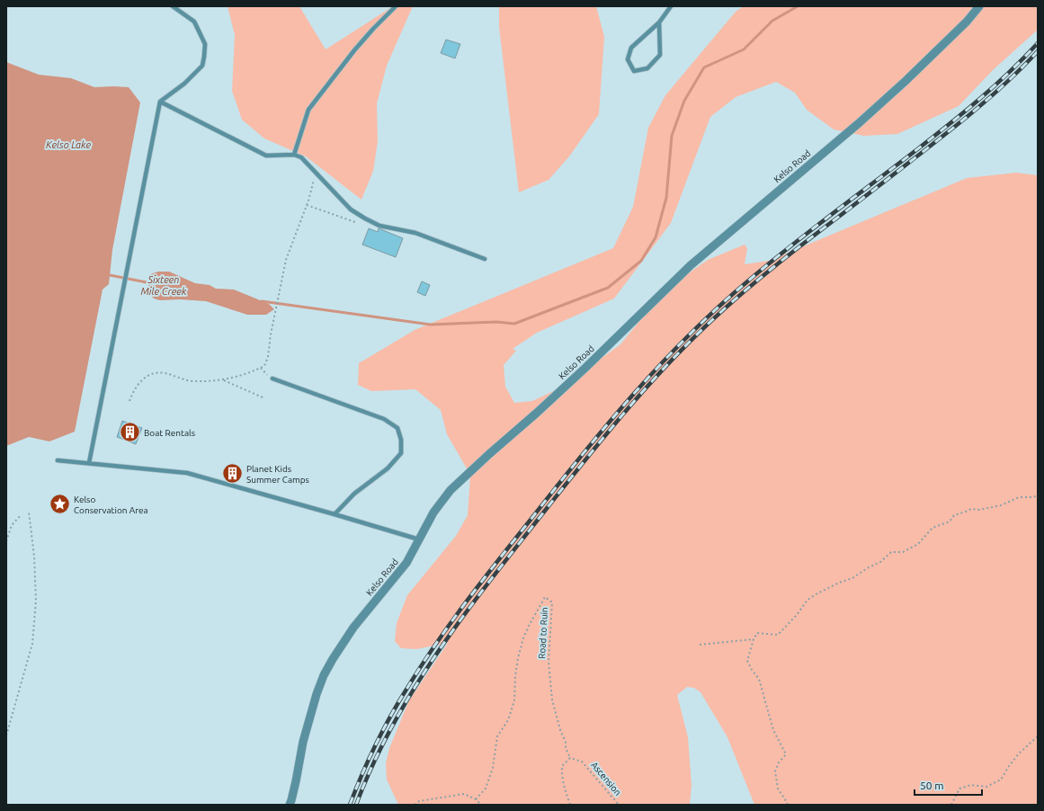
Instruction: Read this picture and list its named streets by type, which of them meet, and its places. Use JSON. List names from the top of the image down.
{
  "streets": {
    "street": ["Kelso Road"],
    "path": ["Road to Ruin", "Ascension"]
  },
  "crossings": [
    ["Road to Ruin", "Ascension"]
  ],
  "water": ["Kelso Lake", "Sixteen Mile Creek"],
  "places": {
    "building": ["Boat Rentals", "Planet Kids Summer Camps"],
    "place": ["Kelso Conservation Area"]
  },
  "scale_bar": "50 m"
}
